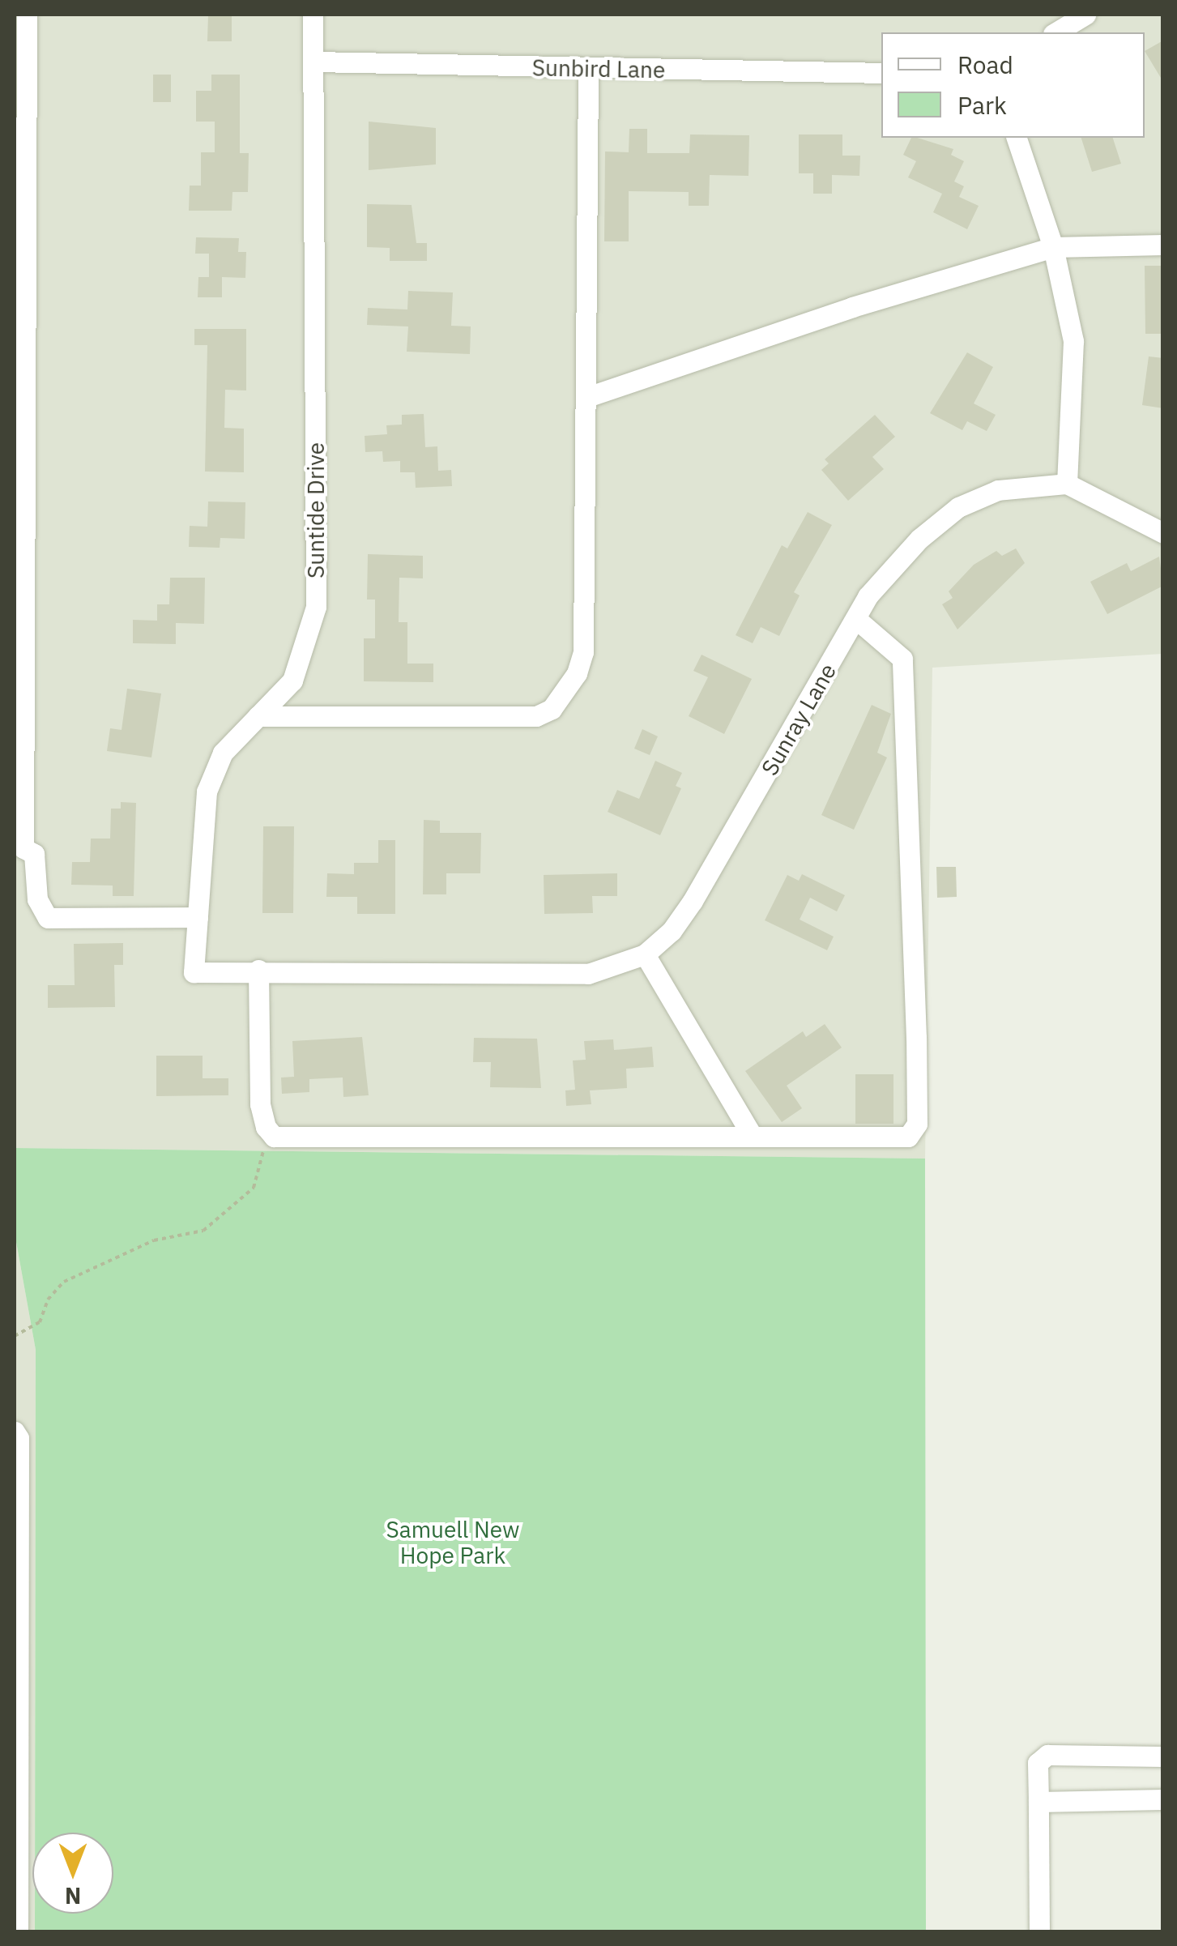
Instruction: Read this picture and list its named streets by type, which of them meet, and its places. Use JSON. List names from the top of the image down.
{
  "streets": {
    "street": ["Sunbird Lane", "Suntide Drive", "Sunray Lane"]
  },
  "crossings": [
    ["Sunbird Lane", "Suntide Drive"],
    ["Suntide Drive", "Sunray Lane"]
  ],
  "parks": ["Samuell New Hope Park"],
  "legend": ["Road", "Park"],
  "north": "bottom"
}
